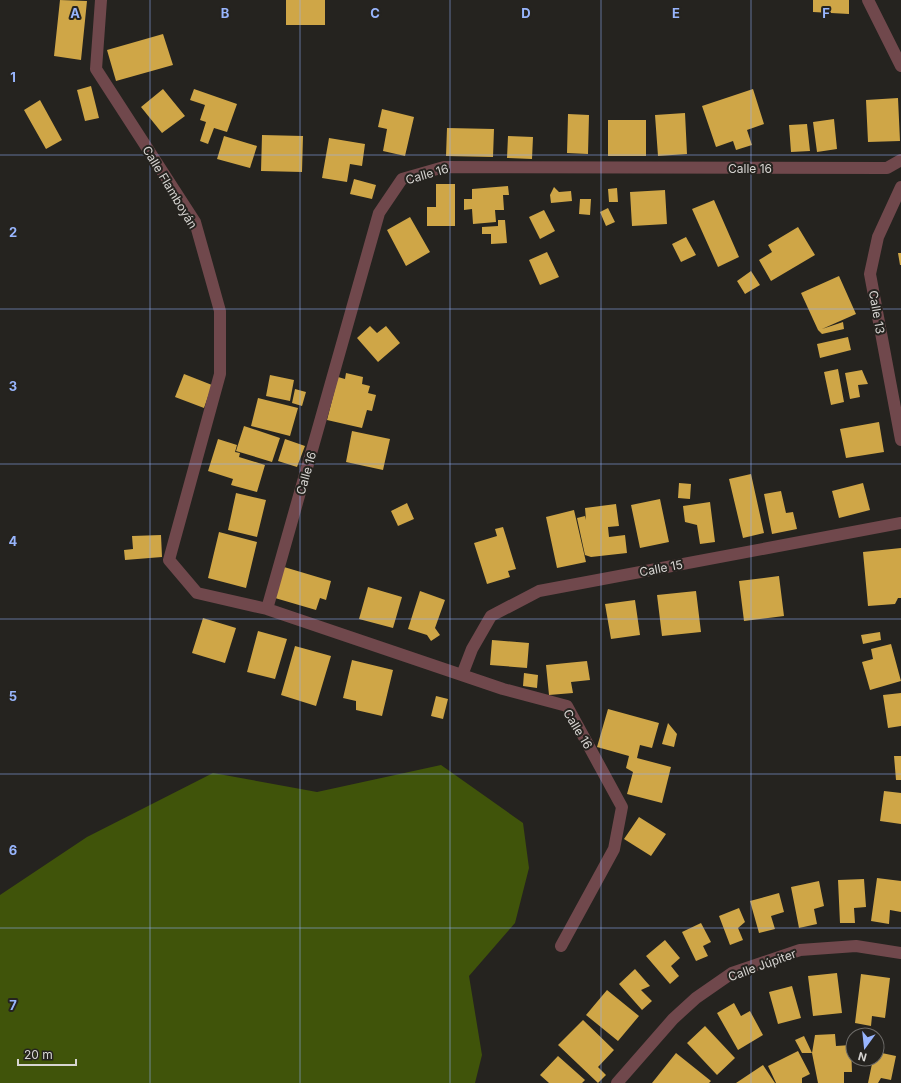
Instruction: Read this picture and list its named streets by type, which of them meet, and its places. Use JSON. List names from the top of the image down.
{
  "streets": {
    "street": [
      "Calle 16",
      "Calle Flamboyán",
      "Calle 13",
      "Calle 15",
      "Calle Júpiter"
    ]
  },
  "crossings": [
    ["Calle 16", "Calle Flamboyán"],
    ["Calle 16", "Calle 15"]
  ],
  "scale_bar": "20 m",
  "north": "bottom",
  "grid": {
    "columns": [
      "A",
      "B",
      "C",
      "D",
      "E",
      "F"
    ],
    "rows": [
      "1",
      "2",
      "3",
      "4",
      "5",
      "6",
      "7"
    ]
  }
}
